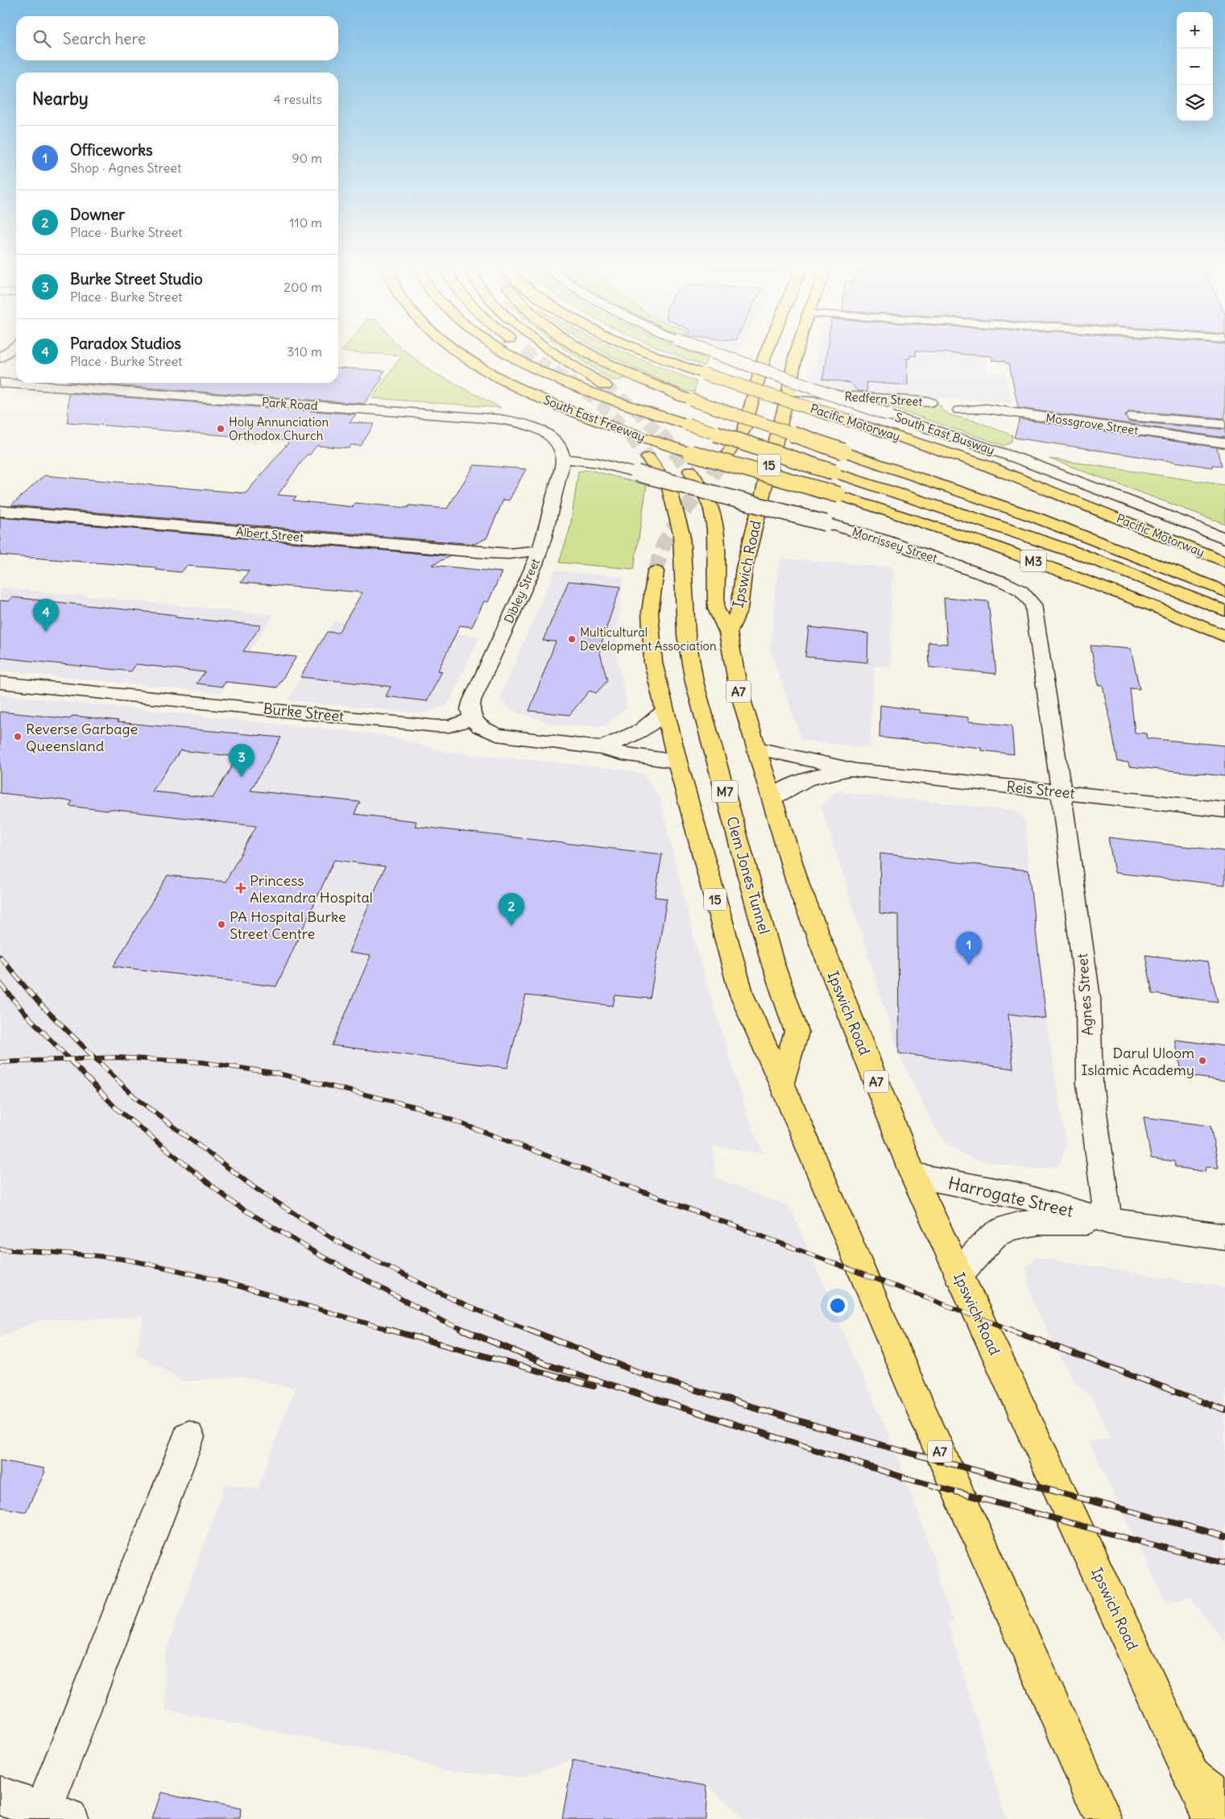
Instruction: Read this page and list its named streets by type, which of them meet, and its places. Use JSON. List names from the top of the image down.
{
  "streets": {
    "highway": [
      "South East Freeway",
      "Pacific Motorway",
      "15",
      "M3",
      "Ipswich Road",
      "A7",
      "M7",
      "Clem Jones Tunnel"
    ],
    "street": [
      "Redfern Street",
      "Park Road",
      "Mossgrove Street",
      "South East Busway",
      "Albert Street",
      "Morrissey Street",
      "Dibley Street",
      "Burke Street",
      "Reis Street",
      "Agnes Street",
      "Harrogate Street"
    ]
  },
  "crossings": [
    ["Redfern Street", "Ipswich Road"],
    ["Park Road", "Morrissey Street"],
    ["Park Road", "Dibley Street"],
    ["15", "A7"],
    ["15", "Clem Jones Tunnel"],
    ["Albert Street", "Dibley Street"],
    ["Morrissey Street", "Dibley Street"],
    ["Morrissey Street", "Reis Street"],
    ["Morrissey Street", "Clem Jones Tunnel"],
    ["Morrissey Street", "Agnes Street"],
    ["Ipswich Road", "Reis Street"],
    ["Ipswich Road", "Harrogate Street"],
    ["Dibley Street", "Burke Street"],
    ["A7", "Clem Jones Tunnel"],
    ["Reis Street", "Agnes Street"],
    ["Agnes Street", "Harrogate Street"]
  ],
  "places": {
    "other": [
      "Holy Annunciation Orthodox Church",
      "Multicultural Development Association",
      "Reverse Garbage Queensland",
      "PA Hospital Burke Street Centre",
      "Darul Uloom Islamic Academy"
    ],
    "health": ["Princess Alexandra Hospital"]
  },
  "page": {
    "map_buttons": ["+", "−"],
    "search": "Search here",
    "heading": ["Nearby", "4 results"],
    "list": [
      {
        "mark": "1",
        "name": "Officeworks",
        "note": "Shop · Agnes Street",
        "value": "90 m"
      },
      {
        "mark": "2",
        "name": "Downer",
        "note": "Place · Burke Street",
        "value": "110 m"
      },
      {
        "mark": "3",
        "name": "Burke Street Studio",
        "note": "Place · Burke Street",
        "value": "200 m"
      },
      {
        "mark": "4",
        "name": "Paradox Studios",
        "note": "Place · Burke Street",
        "value": "310 m"
      }
    ],
    "pins": [
      "4",
      "3",
      "2",
      "1"
    ]
  }
}
